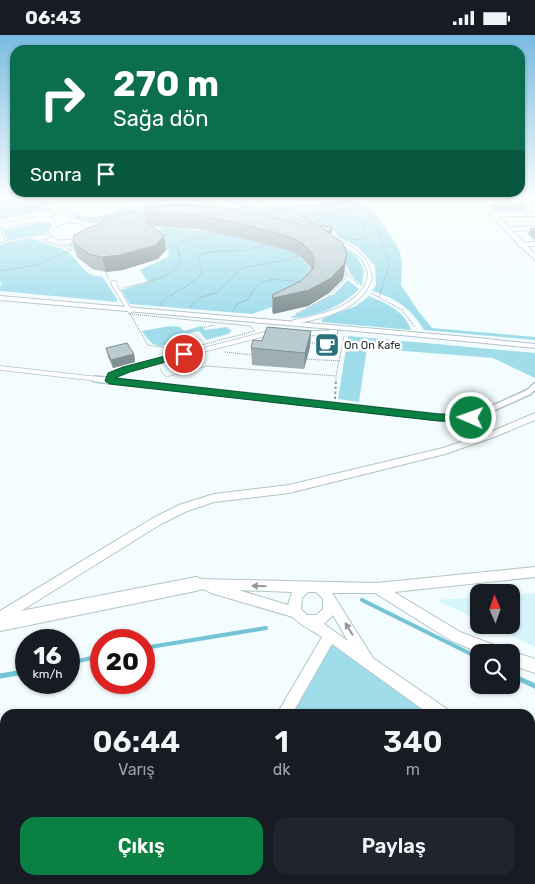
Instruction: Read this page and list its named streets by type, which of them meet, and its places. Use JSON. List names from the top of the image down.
{
  "places": {
    "cafe": ["On On Kafe"]
  },
  "north": "top",
  "page": {
    "status": "06:43",
    "turn": ["270 m", "Sağa dön"],
    "then": "Sonra",
    "speed": "16 km/h",
    "limit": "20",
    "eta": [
      "06:44",
      "Varış",
      "1",
      "dk",
      "340",
      "m"
    ],
    "buttons": ["Çıkış", "Paylaş"]
  }
}
